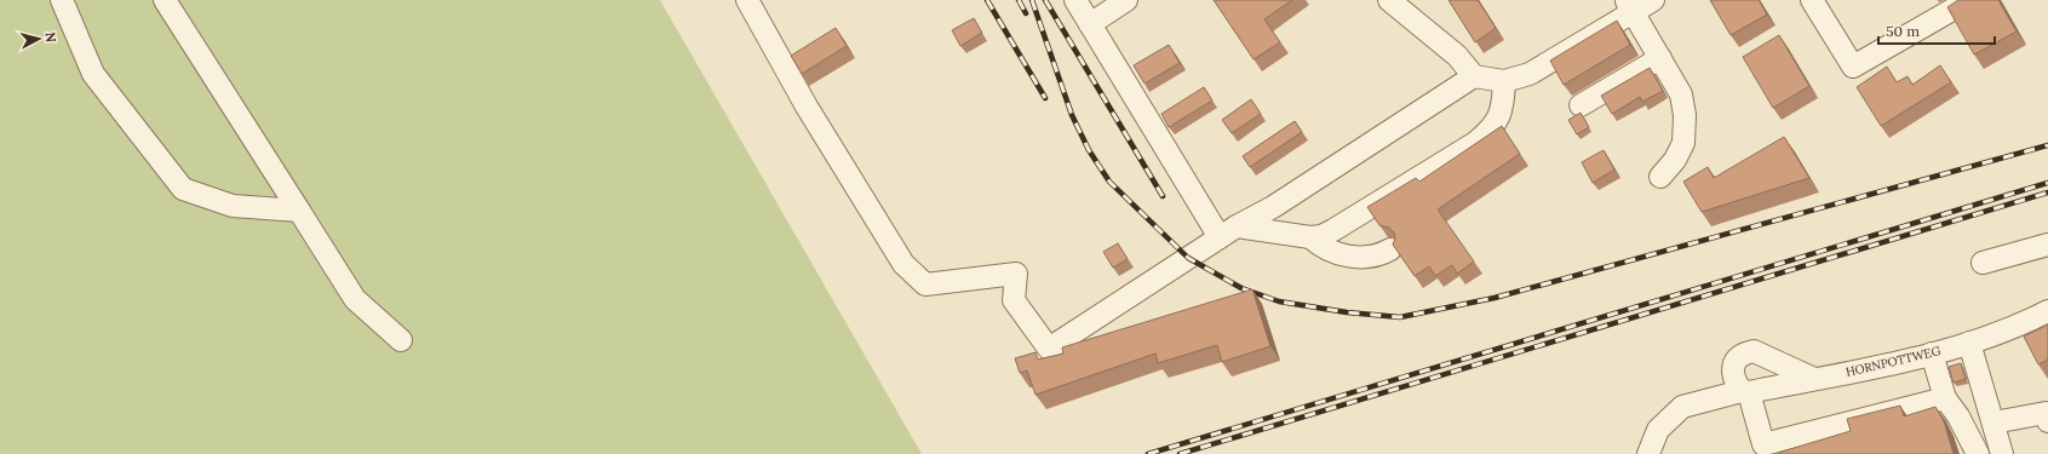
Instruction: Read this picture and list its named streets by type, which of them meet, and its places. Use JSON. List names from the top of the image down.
{
  "streets": {
    "street": ["HORNPOTTWEG"]
  },
  "scale_bar": "50 m",
  "north": "right"
}
